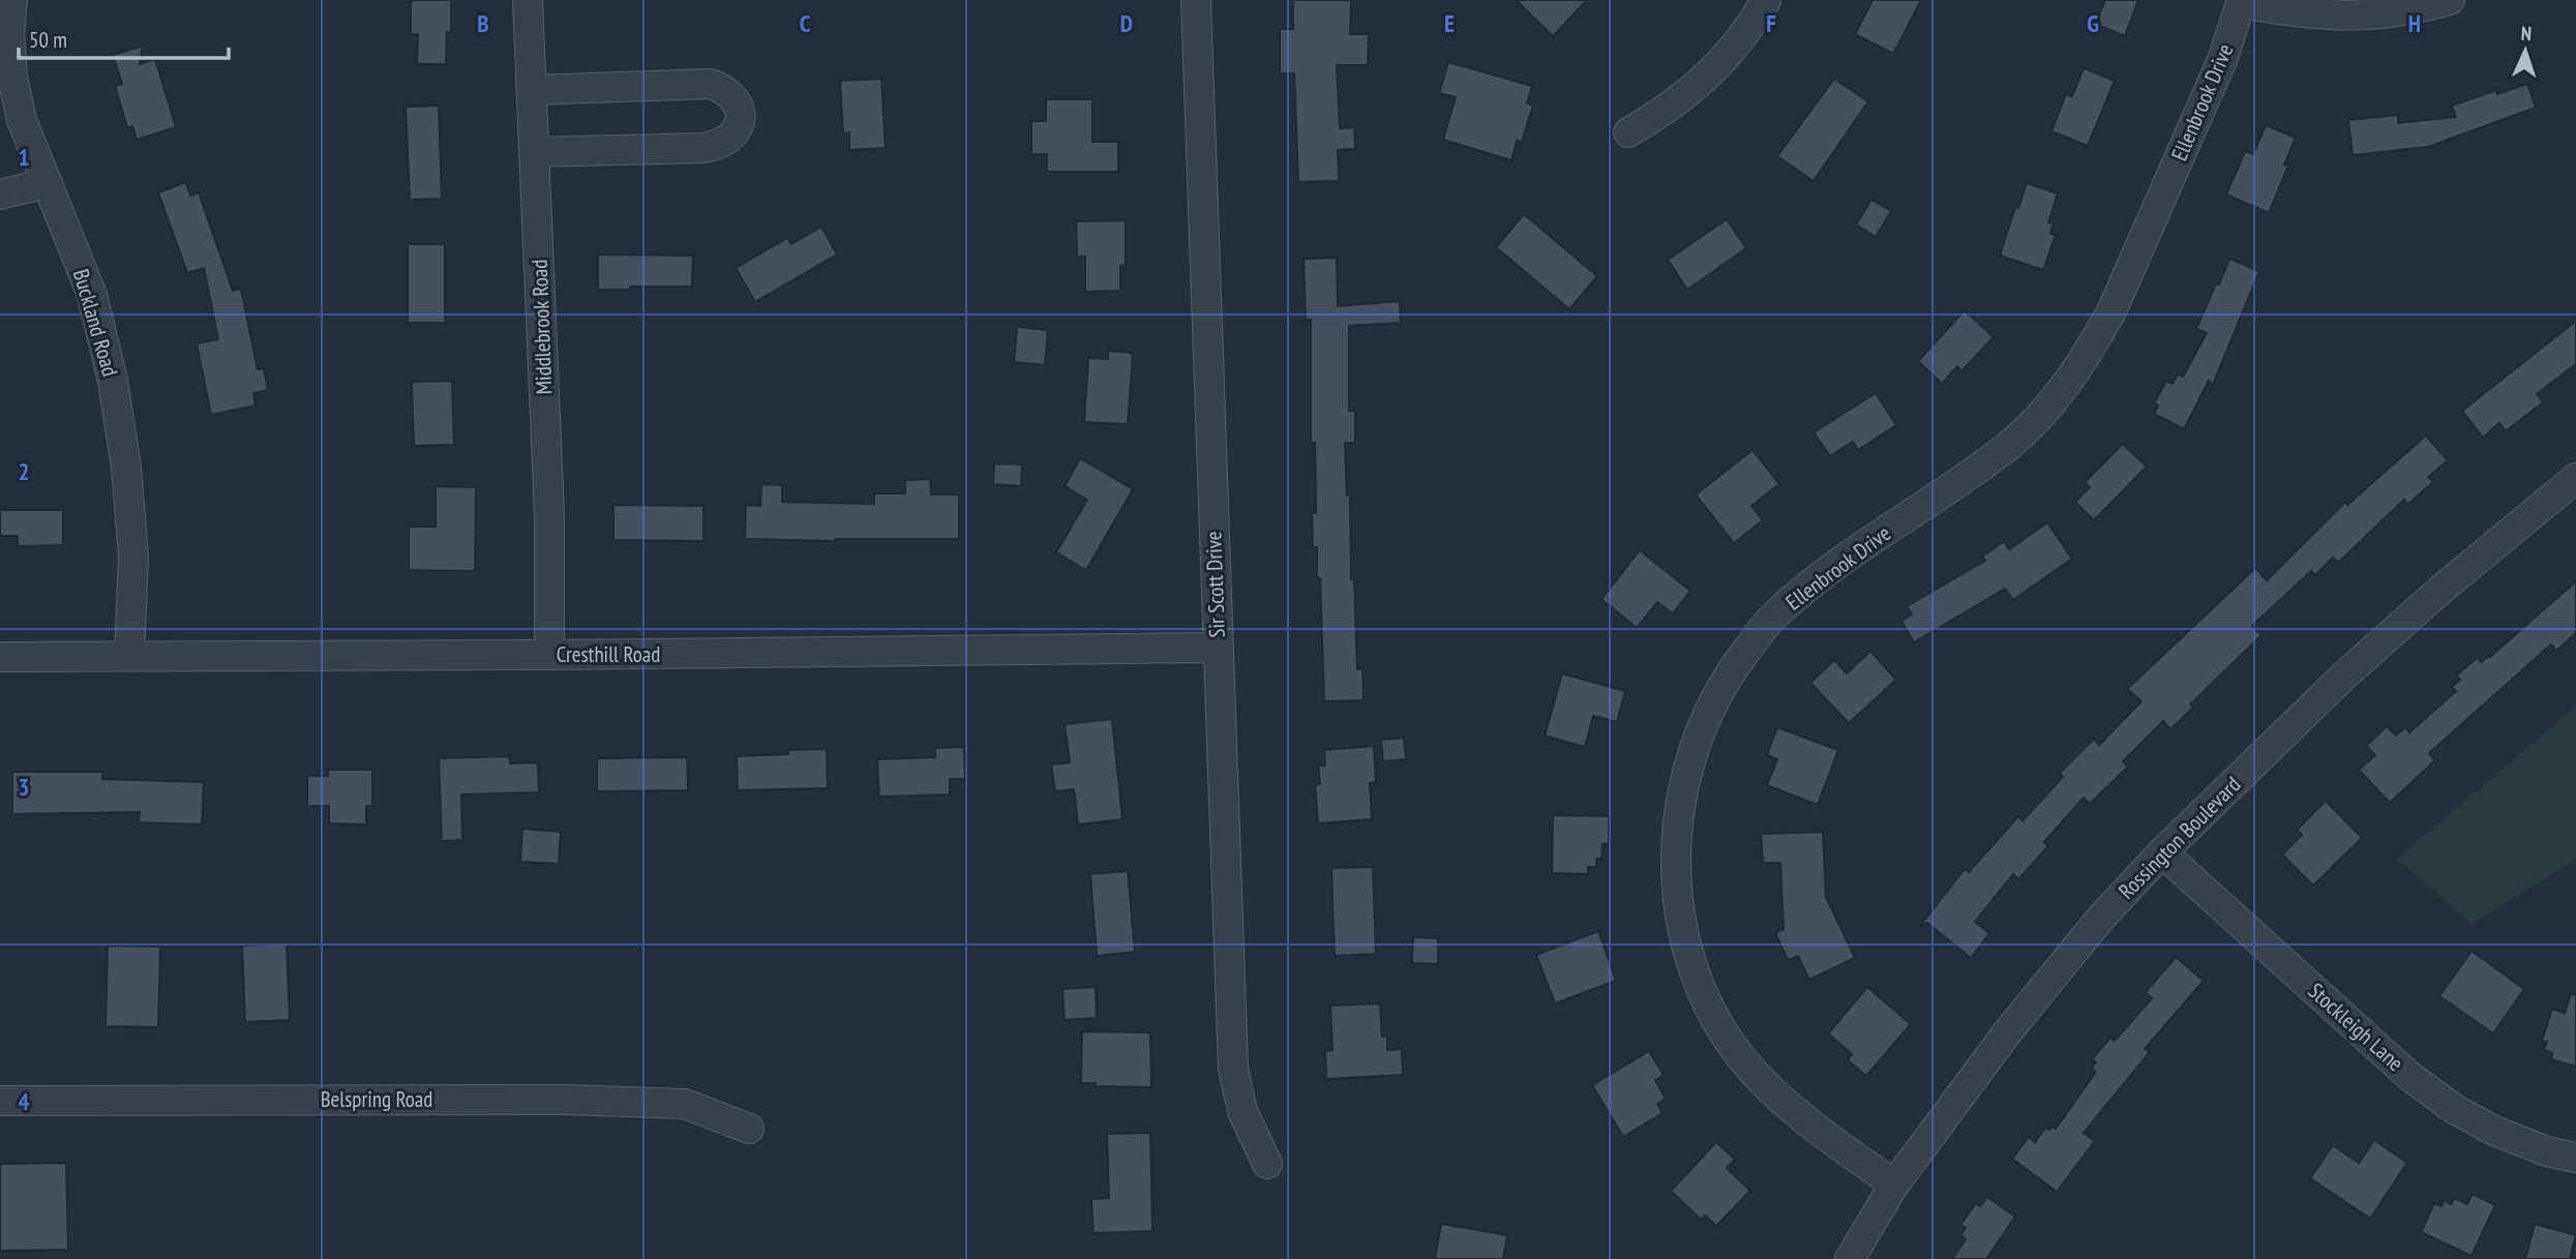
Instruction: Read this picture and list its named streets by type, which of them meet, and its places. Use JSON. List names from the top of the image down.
{
  "streets": {
    "street": [
      "Ellenbrook Drive",
      "Buckland Road",
      "Middlebrook Road",
      "Sir Scott Drive",
      "Cresthill Road",
      "Rossington Boulevard",
      "Stockleigh Lane",
      "Belspring Road"
    ]
  },
  "crossings": [
    ["Ellenbrook Drive", "Rossington Boulevard"],
    ["Buckland Road", "Cresthill Road"],
    ["Middlebrook Road", "Cresthill Road"],
    ["Sir Scott Drive", "Cresthill Road"],
    ["Rossington Boulevard", "Stockleigh Lane"]
  ],
  "scale_bar": "50 m",
  "north": "top",
  "grid": {
    "columns": [
      "B",
      "C",
      "D",
      "E",
      "F",
      "G",
      "H"
    ],
    "rows": [
      "1",
      "2",
      "3",
      "4"
    ]
  }
}
